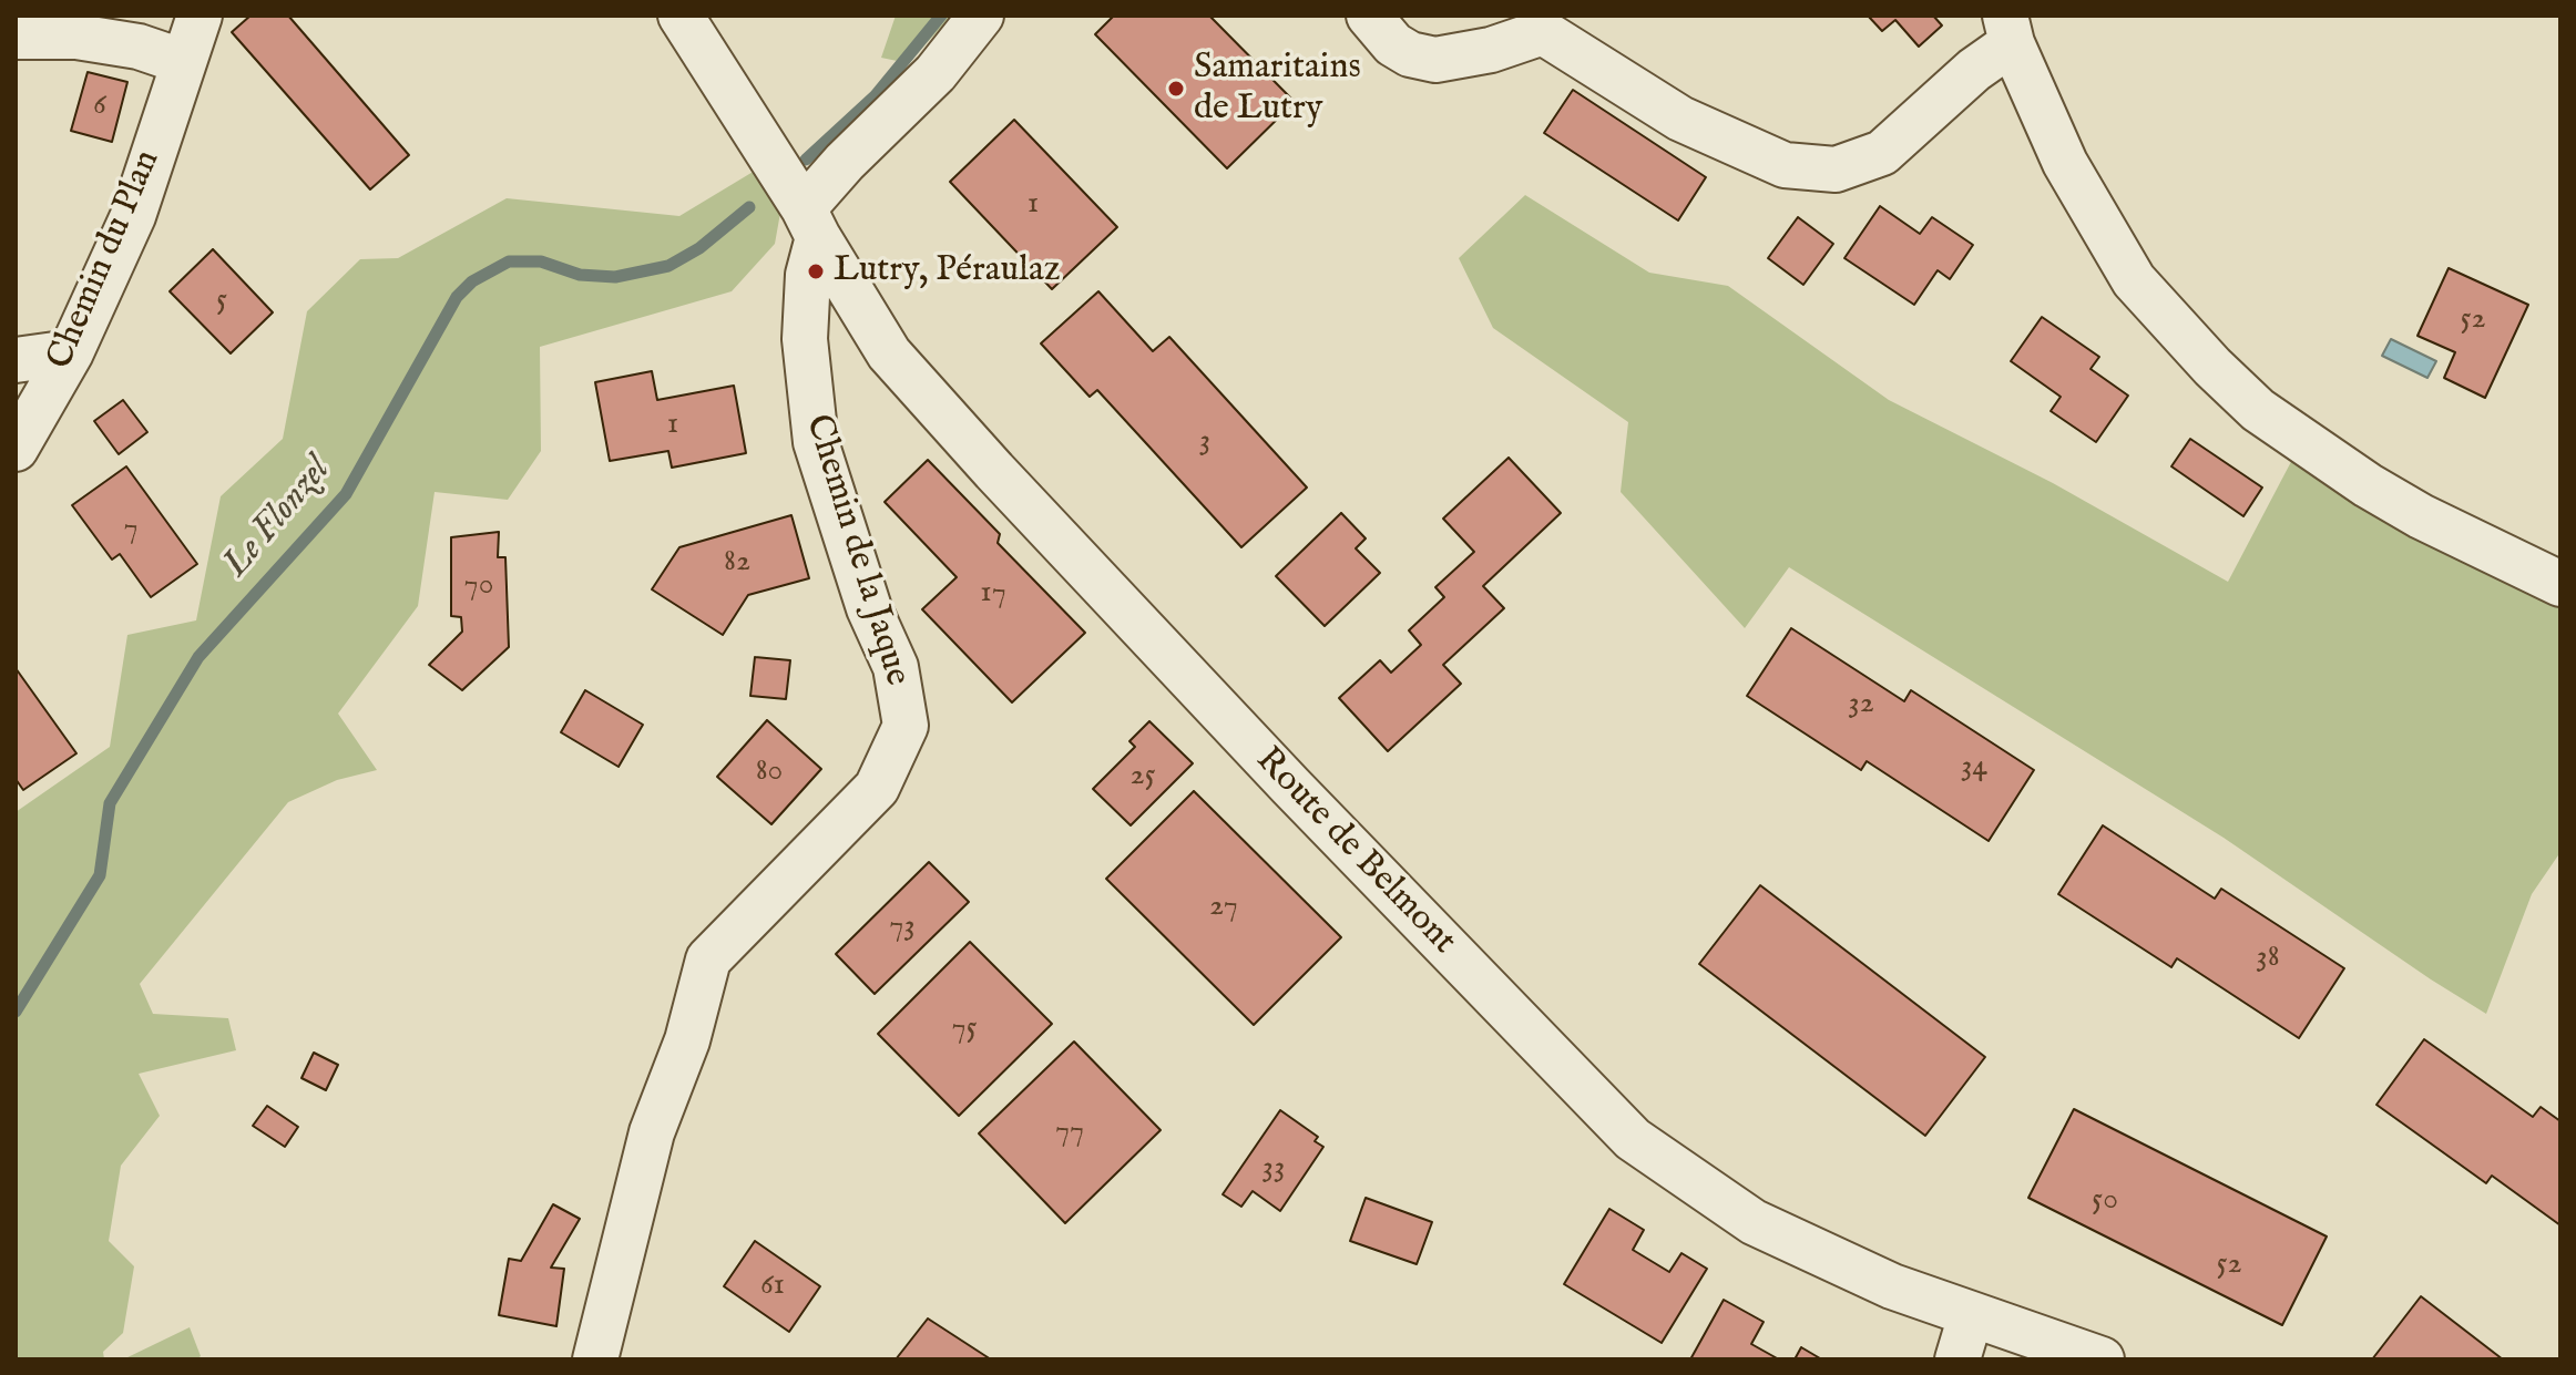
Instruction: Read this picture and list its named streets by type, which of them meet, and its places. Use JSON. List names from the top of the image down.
{
  "streets": {
    "street": ["Chemin du Plan", "Chemin de la Jaque", "Route de Belmont"]
  },
  "crossings": [
    ["Chemin de la Jaque", "Route de Belmont"]
  ],
  "water": ["Le Flonzel"],
  "places": ["Samaritains de Lutry", "Lutry, Péraulaz"],
  "house_numbers": [
    "6",
    "1",
    "5",
    "52",
    "1",
    "3",
    "7",
    "82",
    "70",
    "17",
    "32",
    "34",
    "80",
    "25",
    "27",
    "73",
    "38",
    "75",
    "77",
    "33",
    "50",
    "52",
    "61"
  ]
}
